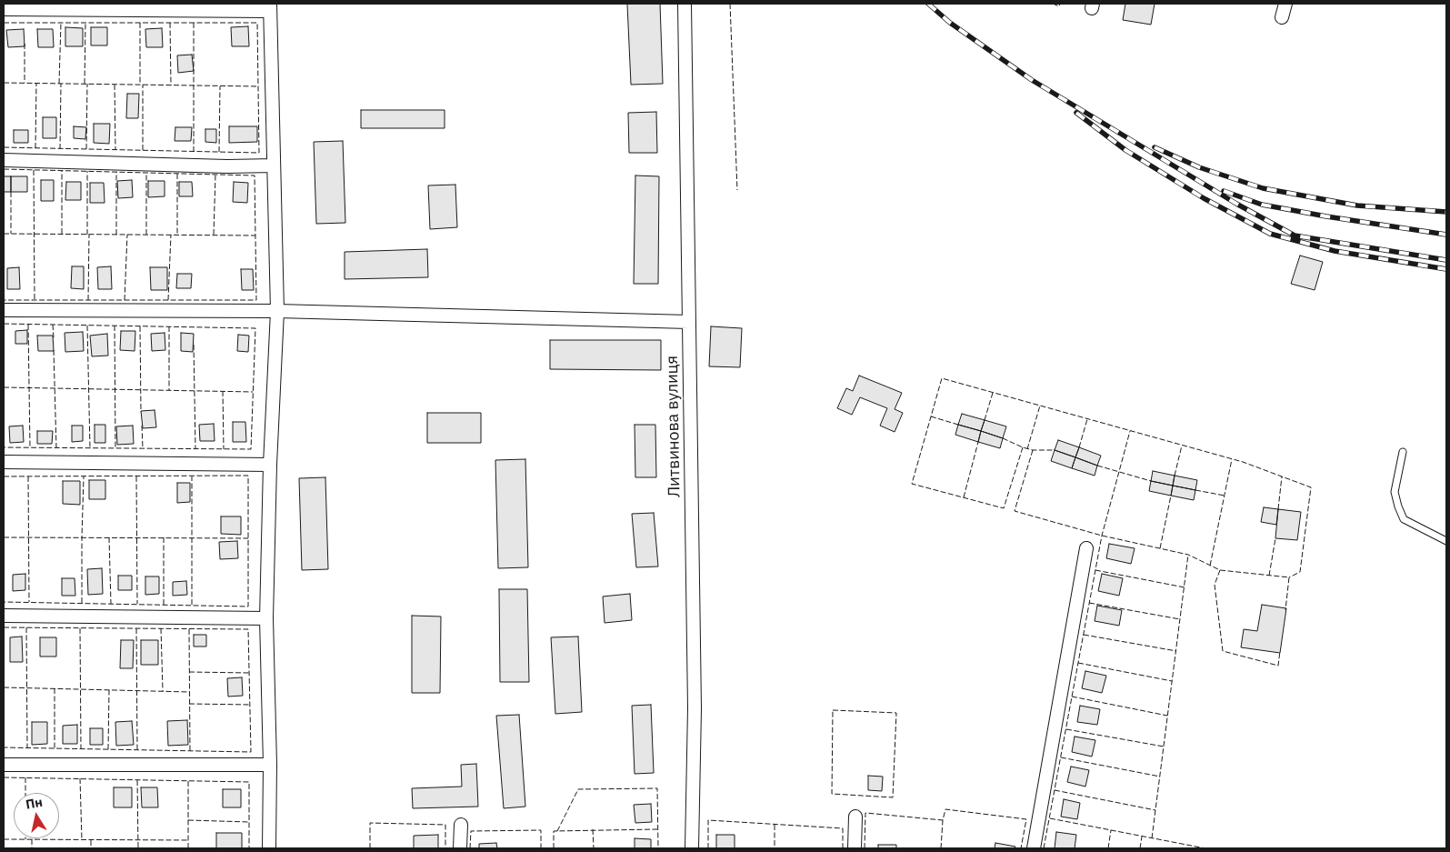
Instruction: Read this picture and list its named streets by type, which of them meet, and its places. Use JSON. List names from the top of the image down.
{
  "streets": {
    "street": ["Литвинова вулиця"]
  },
  "north": "top"
}
